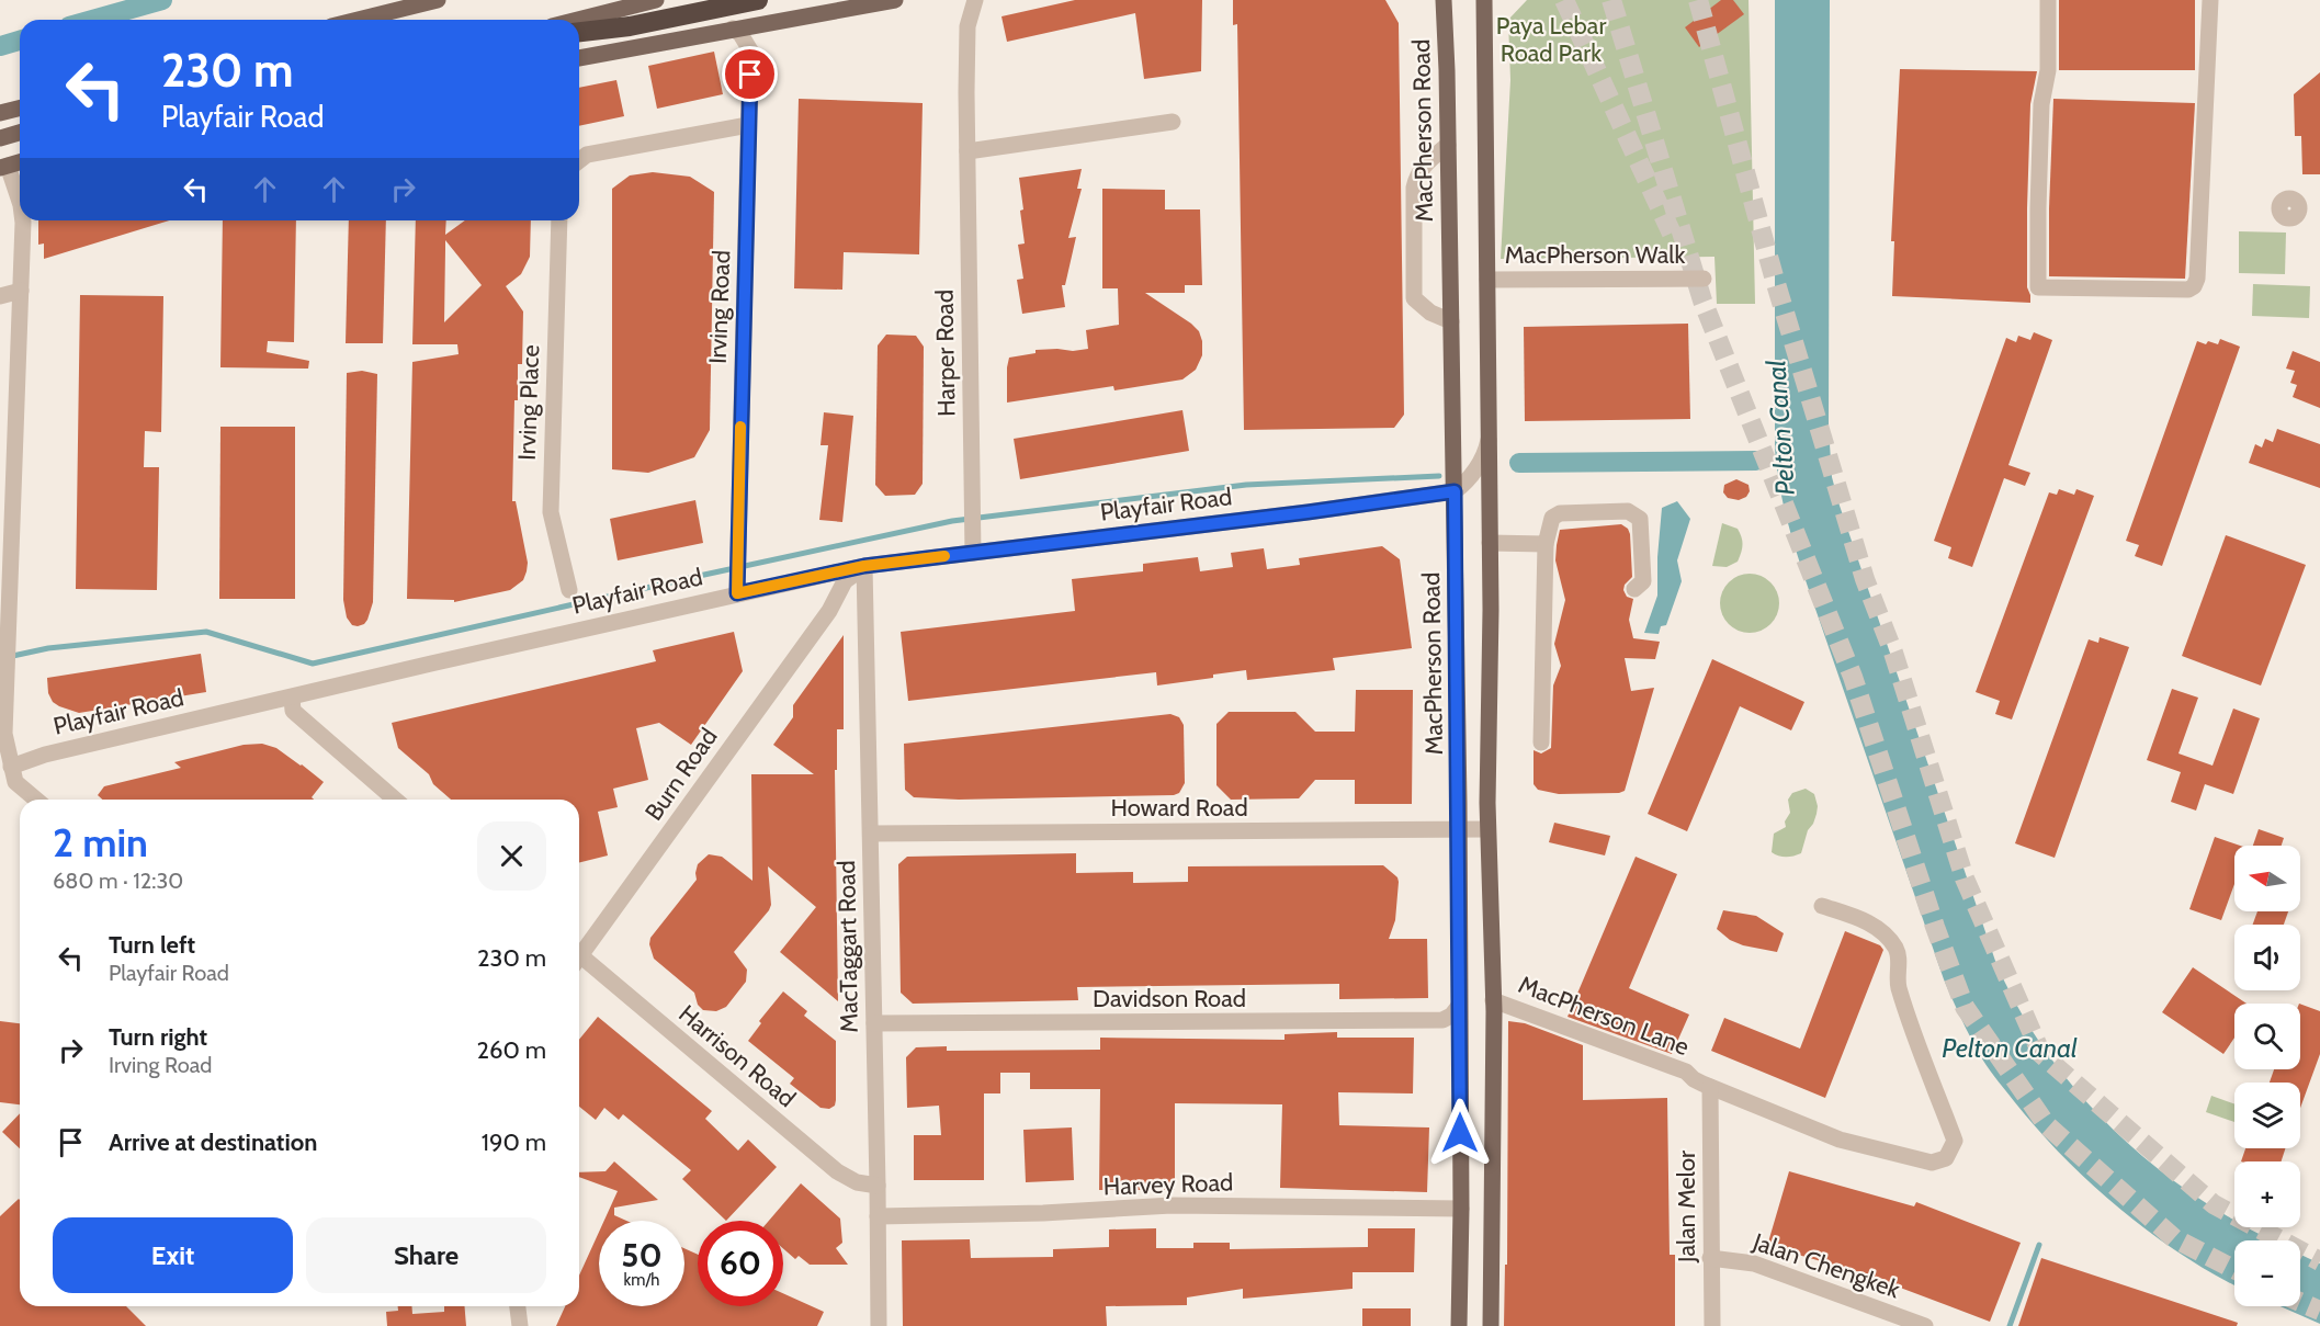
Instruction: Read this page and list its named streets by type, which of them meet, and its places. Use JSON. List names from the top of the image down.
{
  "streets": {
    "main road": ["MacPherson Road"],
    "street": [
      "MacPherson Walk",
      "Irving Road",
      "Harper Road",
      "Irving Place",
      "Playfair Road",
      "Burn Road",
      "Howard Road",
      "MacTaggart Road",
      "Davidson Road",
      "MacPherson Lane",
      "Harrison Road",
      "Harvey Road",
      "Jalan Melor",
      "Jalan Chengkek"
    ]
  },
  "crossings": [
    ["MacPherson Road", "Playfair Road"],
    ["MacPherson Road", "Howard Road"],
    ["MacPherson Road", "Davidson Road"],
    ["MacPherson Road", "Harvey Road"],
    ["Irving Road", "Playfair Road"],
    ["Harper Road", "Playfair Road"],
    ["Playfair Road", "Burn Road"],
    ["Playfair Road", "MacTaggart Road"],
    ["Burn Road", "MacTaggart Road"],
    ["Howard Road", "MacTaggart Road"],
    ["MacTaggart Road", "Davidson Road"],
    ["MacTaggart Road", "Harrison Road"],
    ["MacTaggart Road", "Harvey Road"],
    ["MacPherson Lane", "Jalan Melor"],
    ["Jalan Melor", "Jalan Chengkek"]
  ],
  "water": ["Pelton Canal"],
  "parks": ["Paya Lebar Road Park"],
  "north": "left",
  "page": {
    "turn": ["230 m", "Playfair Road"],
    "heading": ["2 min", "680 m · 12:30"],
    "map_buttons": ["+", "−"],
    "list": [
      {
        "name": "Turn left",
        "note": "Playfair Road",
        "value": "230 m"
      },
      {
        "name": "Turn right",
        "note": "Irving Road",
        "value": "260 m"
      },
      {
        "name": "Arrive at destination",
        "value": "190 m"
      }
    ],
    "buttons": ["Exit", "Share"],
    "speed": "50 km/h",
    "limit": "60"
  }
}
